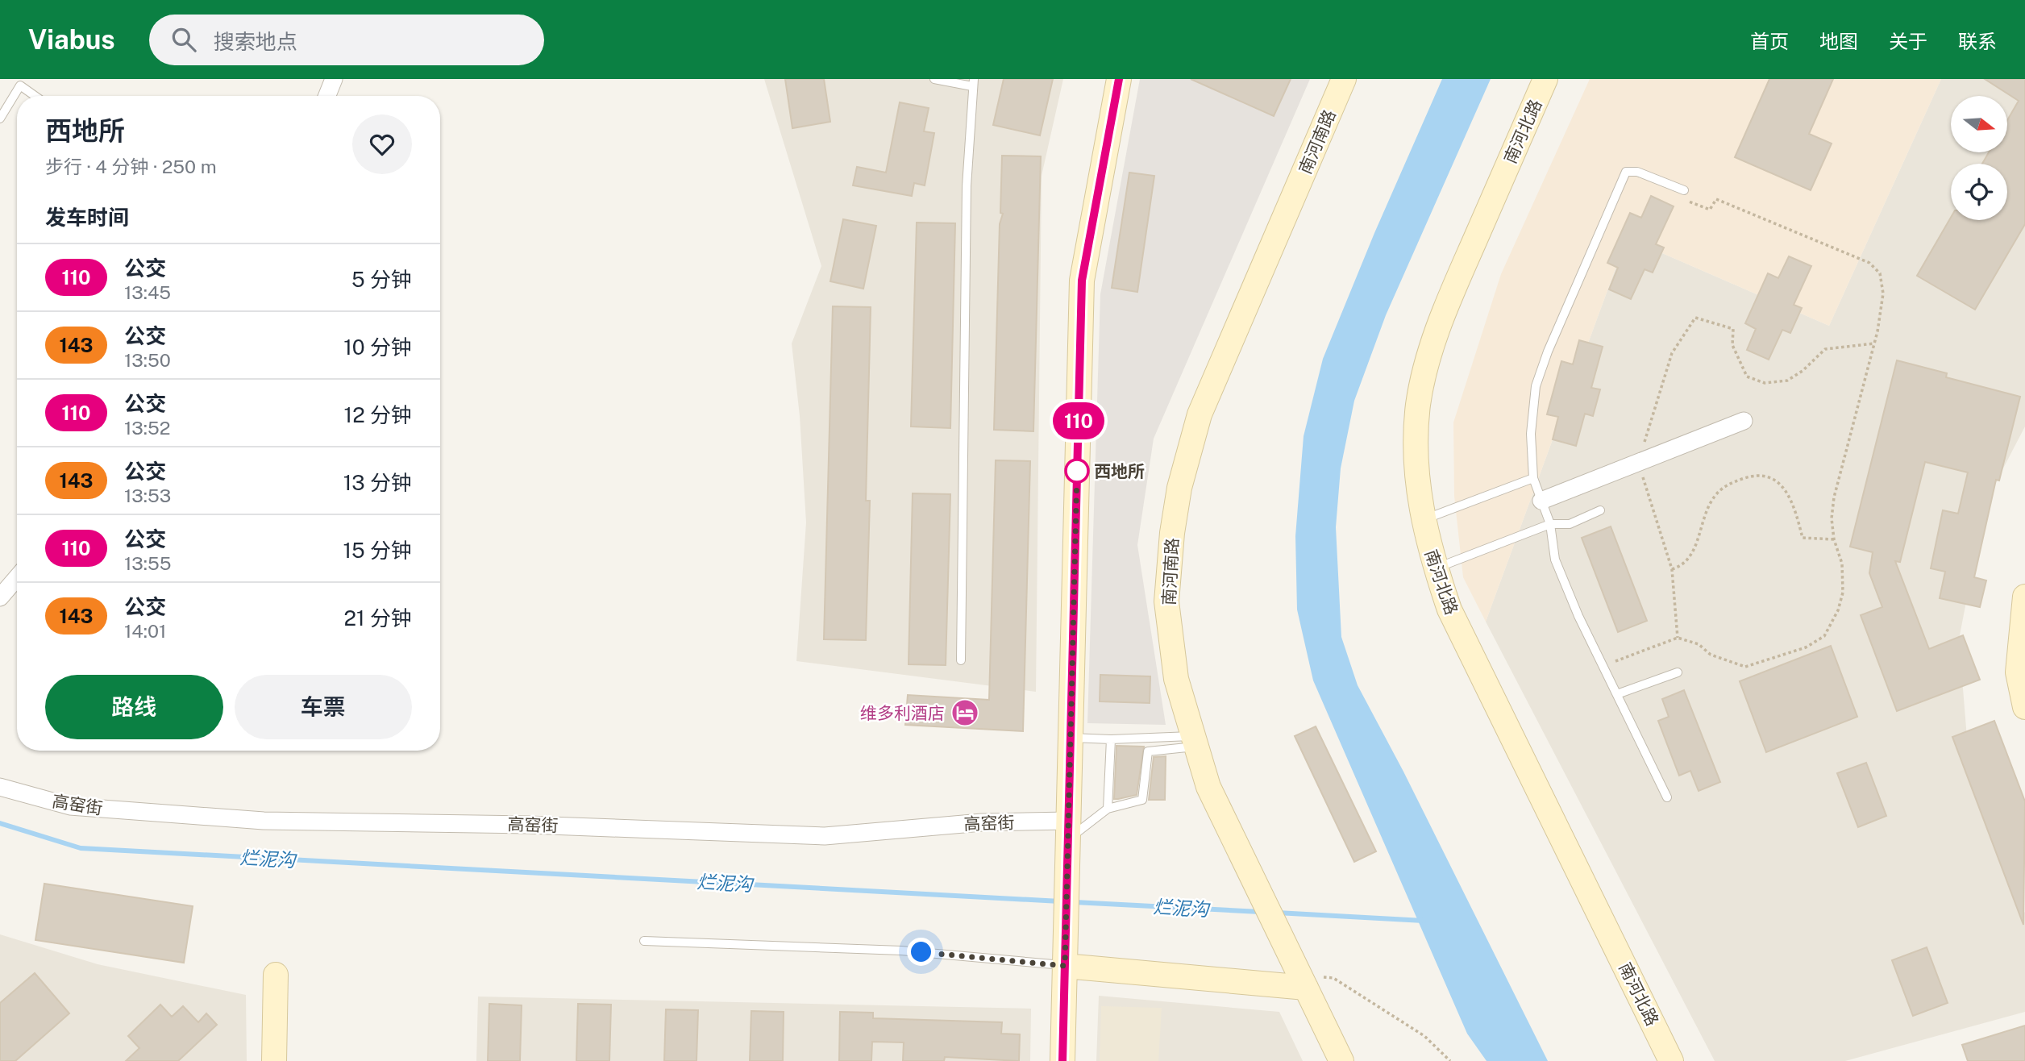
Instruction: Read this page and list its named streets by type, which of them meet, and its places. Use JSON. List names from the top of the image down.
{
  "streets": {
    "street": ["南河北路", "南河南路", "高窑街"]
  },
  "water": ["烂泥沟"],
  "places": {
    "other": ["西地所"],
    "hotel": ["维多利酒店"]
  },
  "lines": ["bus line 110"],
  "north": "right",
  "page": {
    "header": "Viabus",
    "search": "搜索地点",
    "nav": [
      "首页",
      "地图",
      "关于",
      "联系"
    ],
    "on_map": "110",
    "heading": [
      ["西地所", "步行 · 4 分钟 · 250 m"],
      "发车时间"
    ],
    "list": [
      {
        "mark": "110",
        "name": "公交",
        "note": "13:45",
        "value": "5 分钟"
      },
      {
        "mark": "143",
        "name": "公交",
        "note": "13:50",
        "value": "10 分钟"
      },
      {
        "mark": "110",
        "name": "公交",
        "note": "13:52",
        "value": "12 分钟"
      },
      {
        "mark": "143",
        "name": "公交",
        "note": "13:53",
        "value": "13 分钟"
      },
      {
        "mark": "110",
        "name": "公交",
        "note": "13:55",
        "value": "15 分钟"
      },
      {
        "mark": "143",
        "name": "公交",
        "note": "14:01",
        "value": "21 分钟"
      }
    ],
    "buttons": ["路线", "车票"]
  }
}
